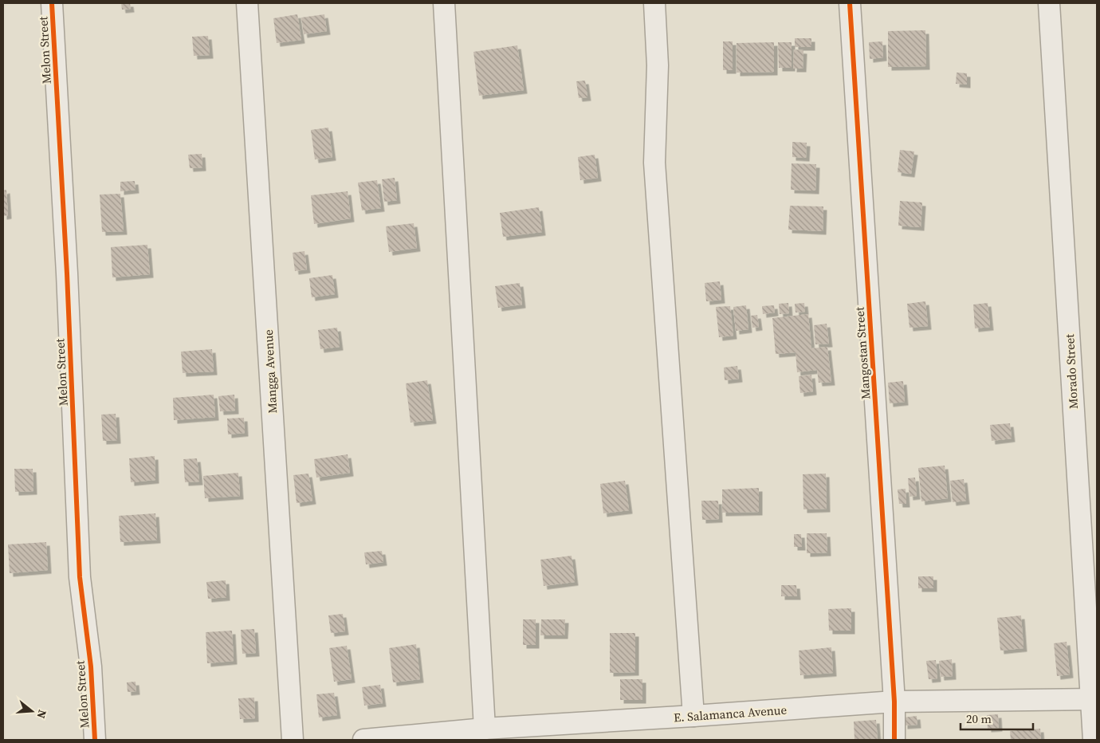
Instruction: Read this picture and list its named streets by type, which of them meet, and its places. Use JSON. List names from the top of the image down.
{
  "streets": {
    "street": [
      "Melon Street",
      "Mangostan Street",
      "Mangga Avenue",
      "Morado Street",
      "E. Salamanca Avenue"
    ]
  },
  "crossings": [
    ["Mangostan Street", "E. Salamanca Avenue"],
    ["Morado Street", "E. Salamanca Avenue"]
  ],
  "scale_bar": "20 m",
  "north": "right"
}
